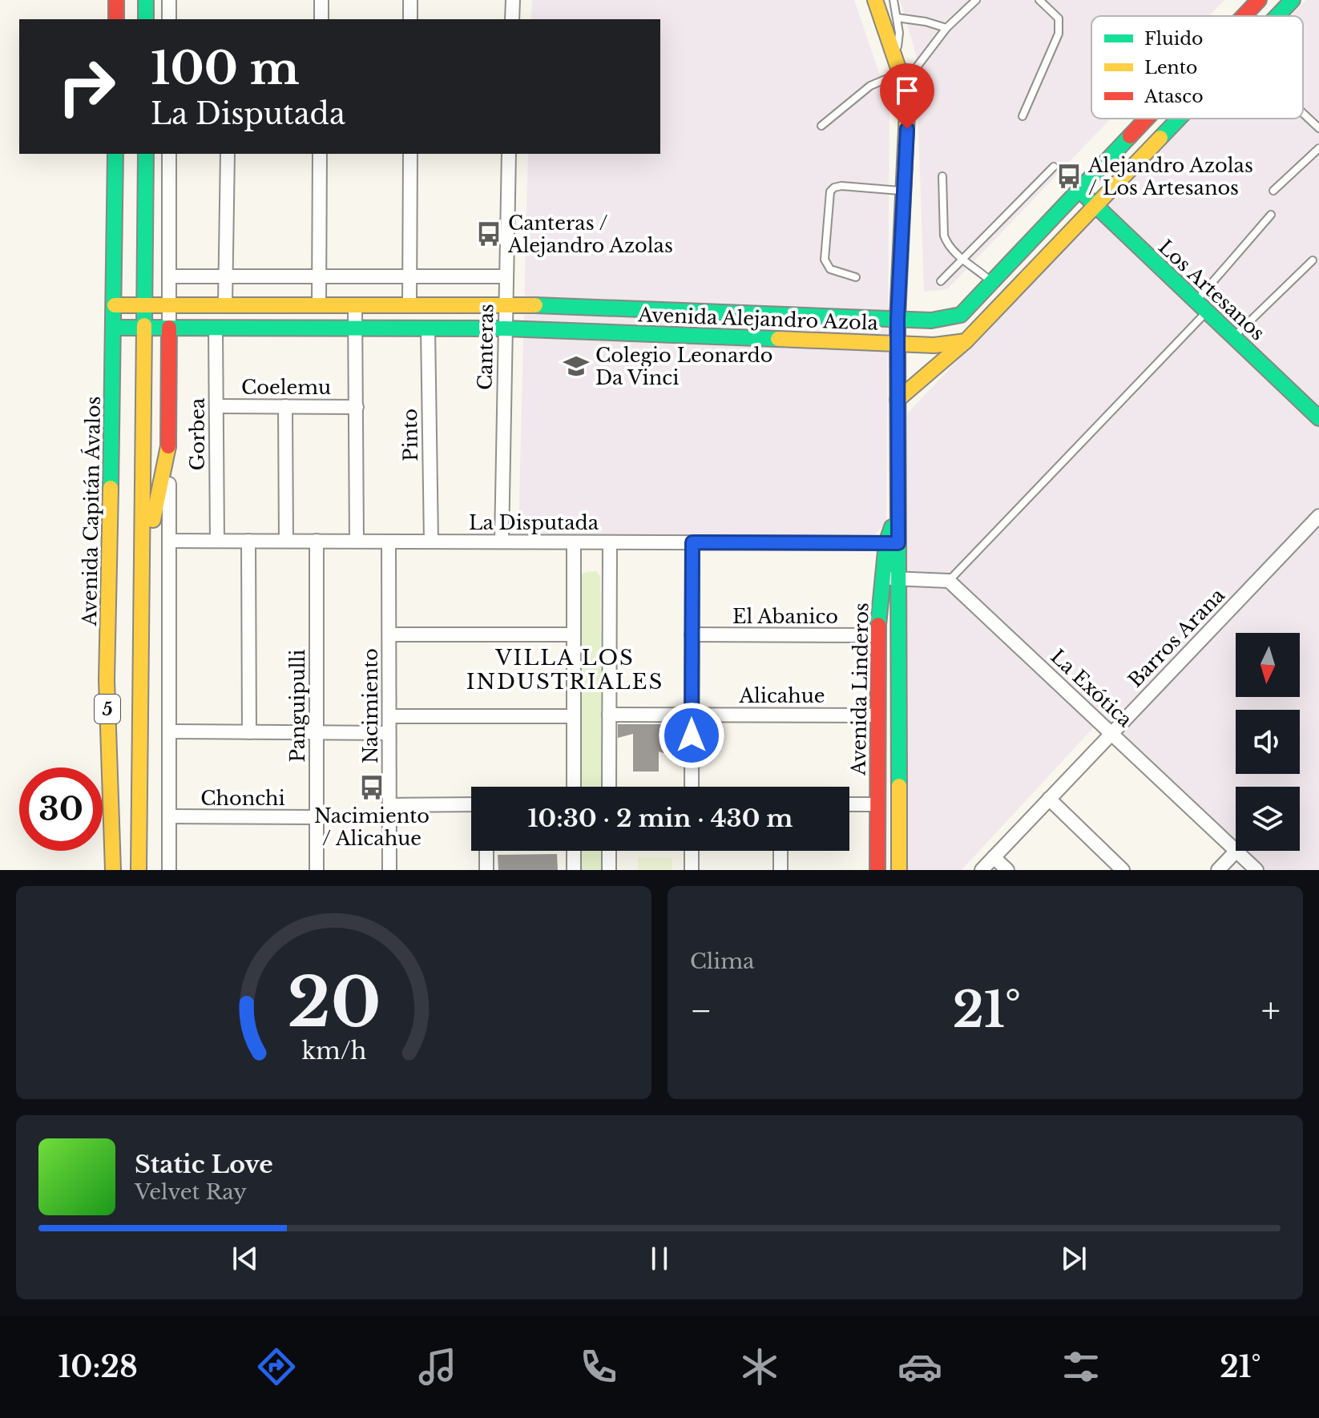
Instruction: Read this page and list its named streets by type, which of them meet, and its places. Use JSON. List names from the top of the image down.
{
  "streets": {
    "main road": [
      "Los Artesanos",
      "Avenida Alejandro Azola",
      "Avenida Capitán Ávalos",
      "Avenida Linderos",
      "5"
    ],
    "street": [
      "Canteras",
      "Coelemu",
      "Gorbea",
      "Pinto",
      "La Disputada",
      "El Abanico",
      "Barros Arana",
      "La Exótica",
      "Alicahue",
      "Panguipulli",
      "Nacimiento",
      "Chonchi"
    ]
  },
  "crossings": [
    ["Los Artesanos", "Avenida Alejandro Azola"],
    ["Avenida Alejandro Azola", "Canteras"],
    ["Avenida Alejandro Azola", "Gorbea"],
    ["Avenida Alejandro Azola", "Pinto"],
    ["Avenida Alejandro Azola", "Avenida Capitán Ávalos"],
    ["Avenida Alejandro Azola", "Avenida Linderos"],
    ["Avenida Alejandro Azola", "5"],
    ["Canteras", "La Disputada"],
    ["Coelemu", "Gorbea"],
    ["Gorbea", "La Disputada"],
    ["Pinto", "La Disputada"],
    ["La Disputada", "Avenida Linderos"],
    ["La Disputada", "Panguipulli"],
    ["La Disputada", "Nacimiento"],
    ["El Abanico", "Avenida Linderos"],
    ["Barros Arana", "La Exótica"],
    ["Avenida Linderos", "Alicahue"],
    ["Panguipulli", "Chonchi"]
  ],
  "districts": ["VILLA LOS INDUSTRIALES"],
  "places": {
    "bus stop": ["Alejandro Azolas / Los Artesanos", "Canteras / Alejandro Azolas", "Nacimiento / Alicahue"],
    "school or university": ["Colegio Leonardo Da Vinci"]
  },
  "legend": ["Fluido", "Lento", "Atasco"],
  "north": "bottom",
  "page": {
    "turn": ["100 m", "La Disputada"],
    "limit": "30",
    "trip": "10:30 · 2 min · 430 m",
    "tile": "Clima",
    "heat": ["−", "21°", "+"],
    "song": ["Static Love", "Velvet Ray"],
    "tabs": ["10:28", "21°"],
    "gauge": ["20", "km/h"]
  }
}
